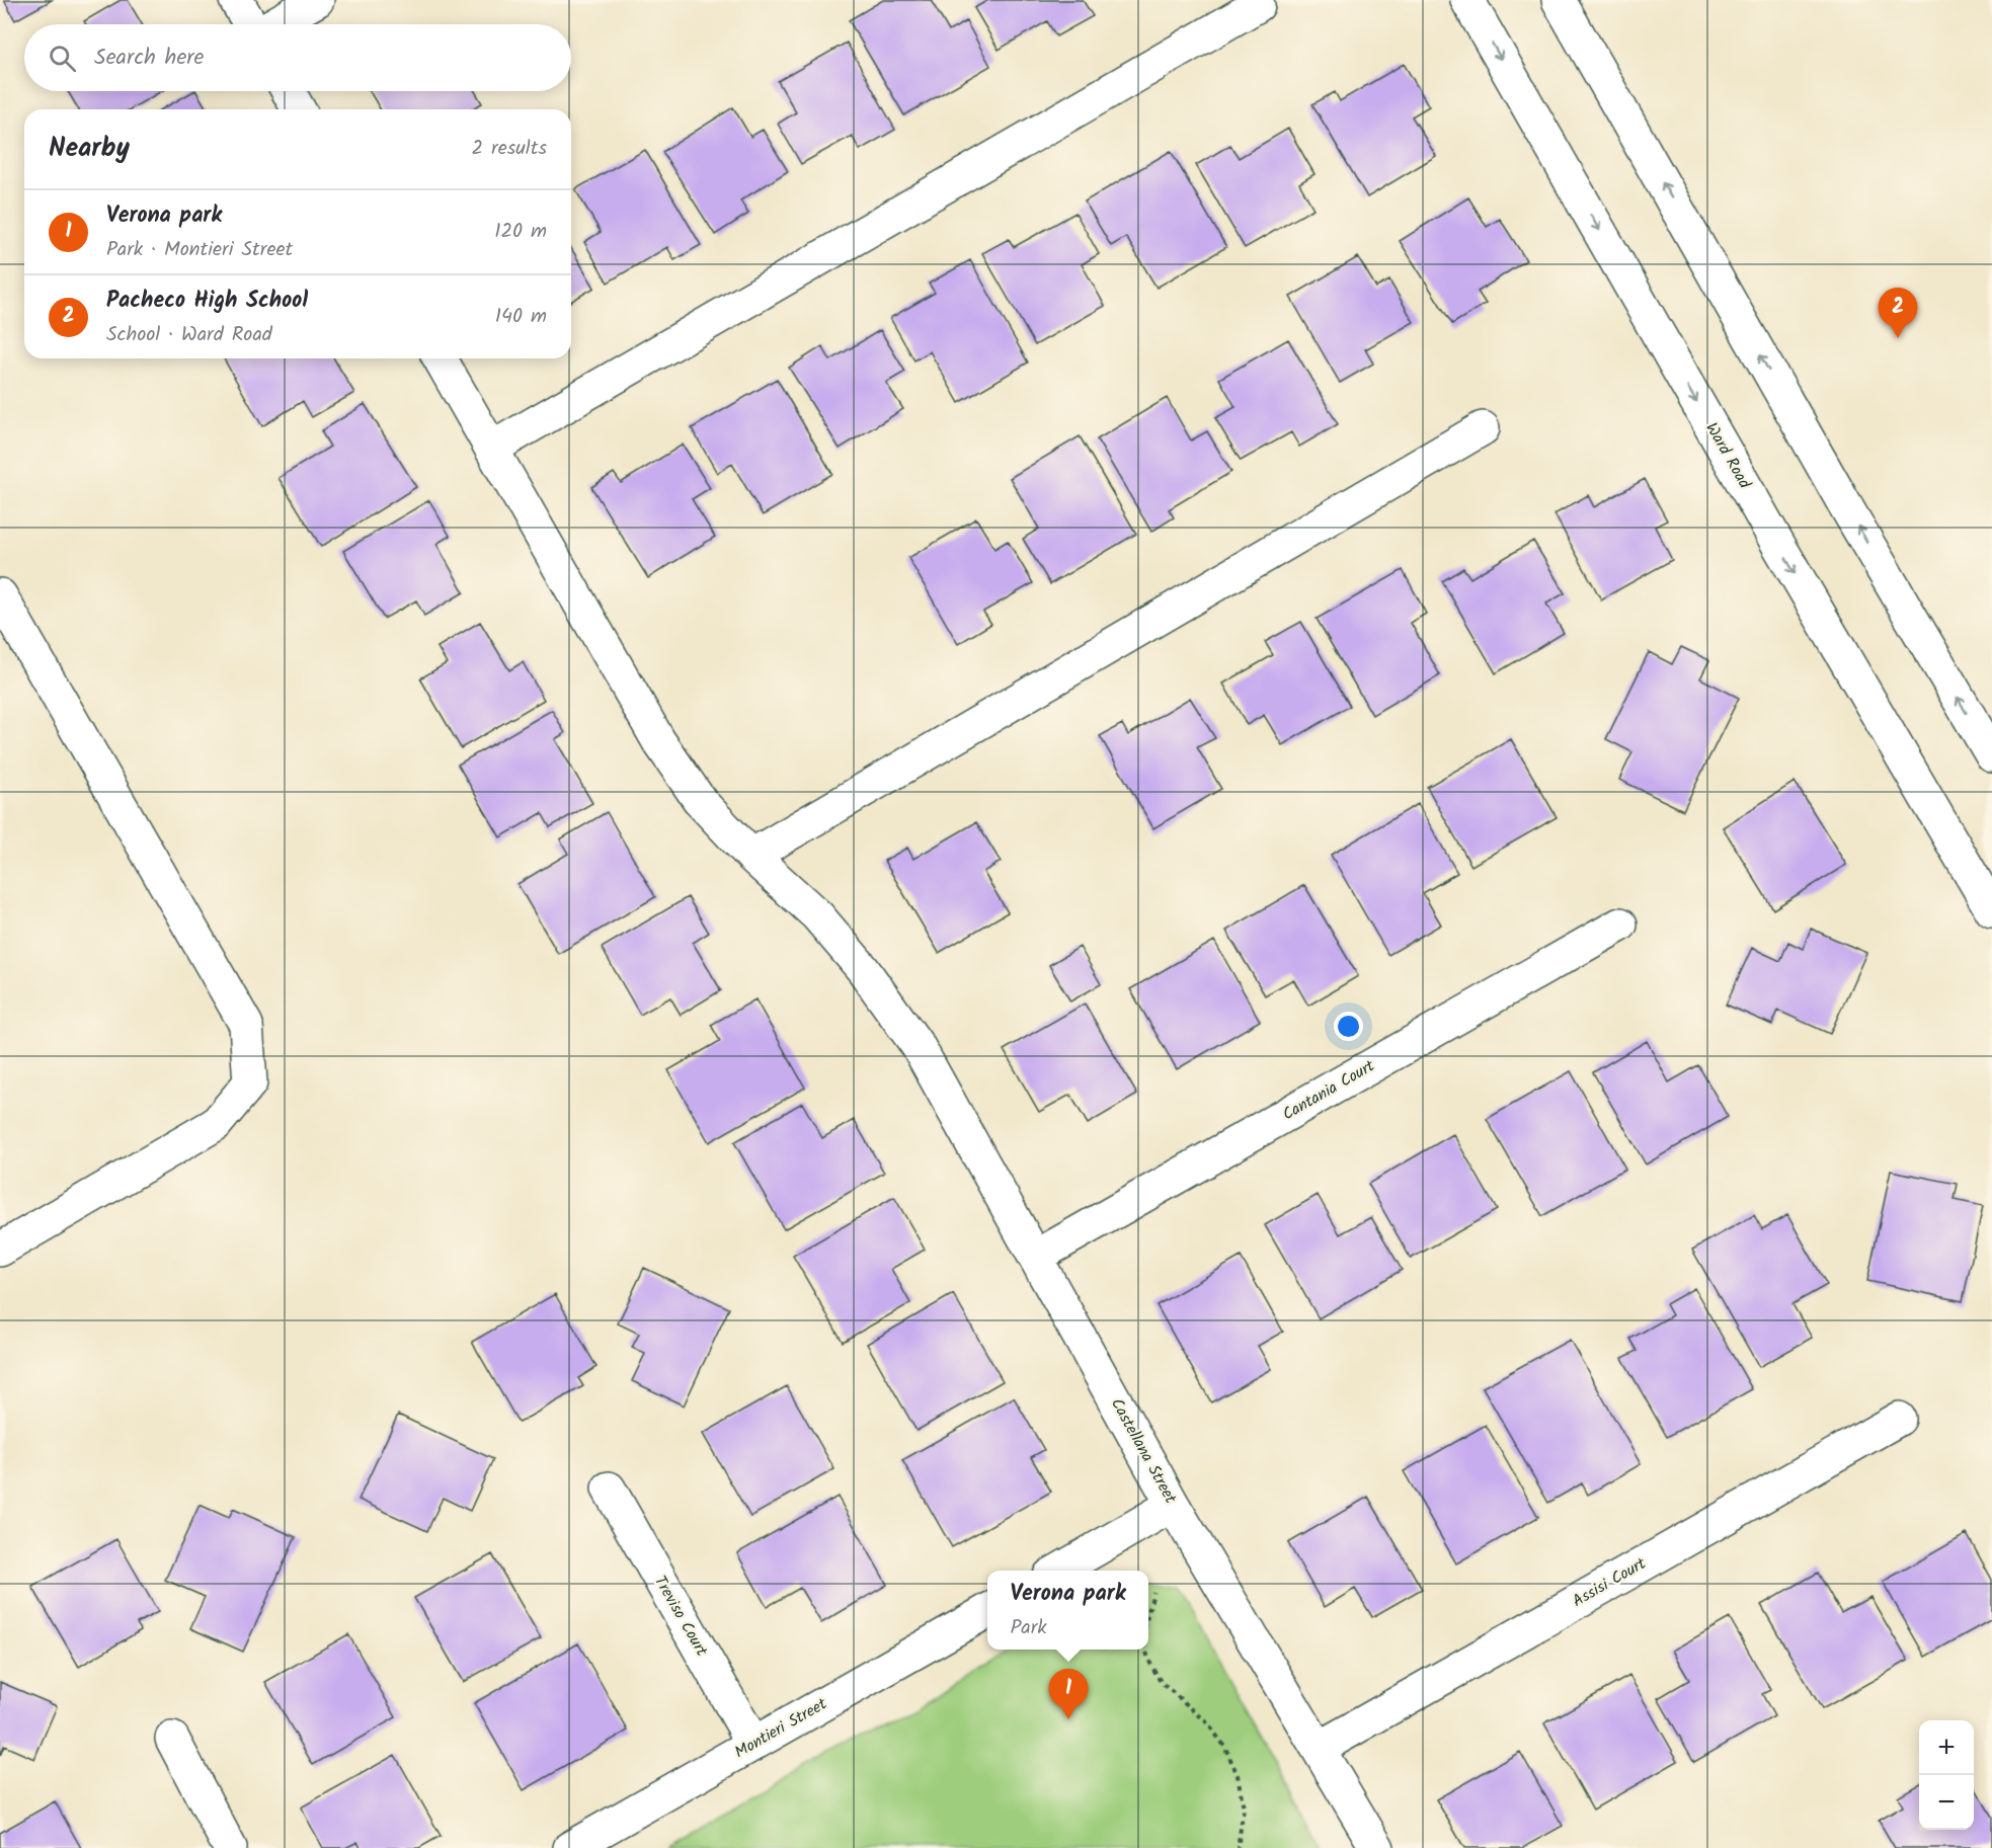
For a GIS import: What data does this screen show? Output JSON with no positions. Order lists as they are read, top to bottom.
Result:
{
  "streets": {
    "street": [
      "Ward Road",
      "Cantania Court",
      "Castellana Street",
      "Assisi Court",
      "Treviso Court",
      "Montieri Street"
    ]
  },
  "crossings": [
    ["Cantania Court", "Castellana Street"],
    ["Castellana Street", "Assisi Court"],
    ["Treviso Court", "Montieri Street"]
  ],
  "page": {
    "search": "Search here",
    "heading": ["Nearby", "2 results"],
    "list": [
      {
        "mark": "1",
        "name": "Verona park",
        "note": "Park · Montieri Street",
        "value": "120 m"
      },
      {
        "mark": "2",
        "name": "Pacheco High School",
        "note": "School · Ward Road",
        "value": "140 m"
      }
    ],
    "pins": ["2", "1"],
    "popup": ["Verona park", "Park"],
    "map_buttons": ["+", "−"]
  }
}
